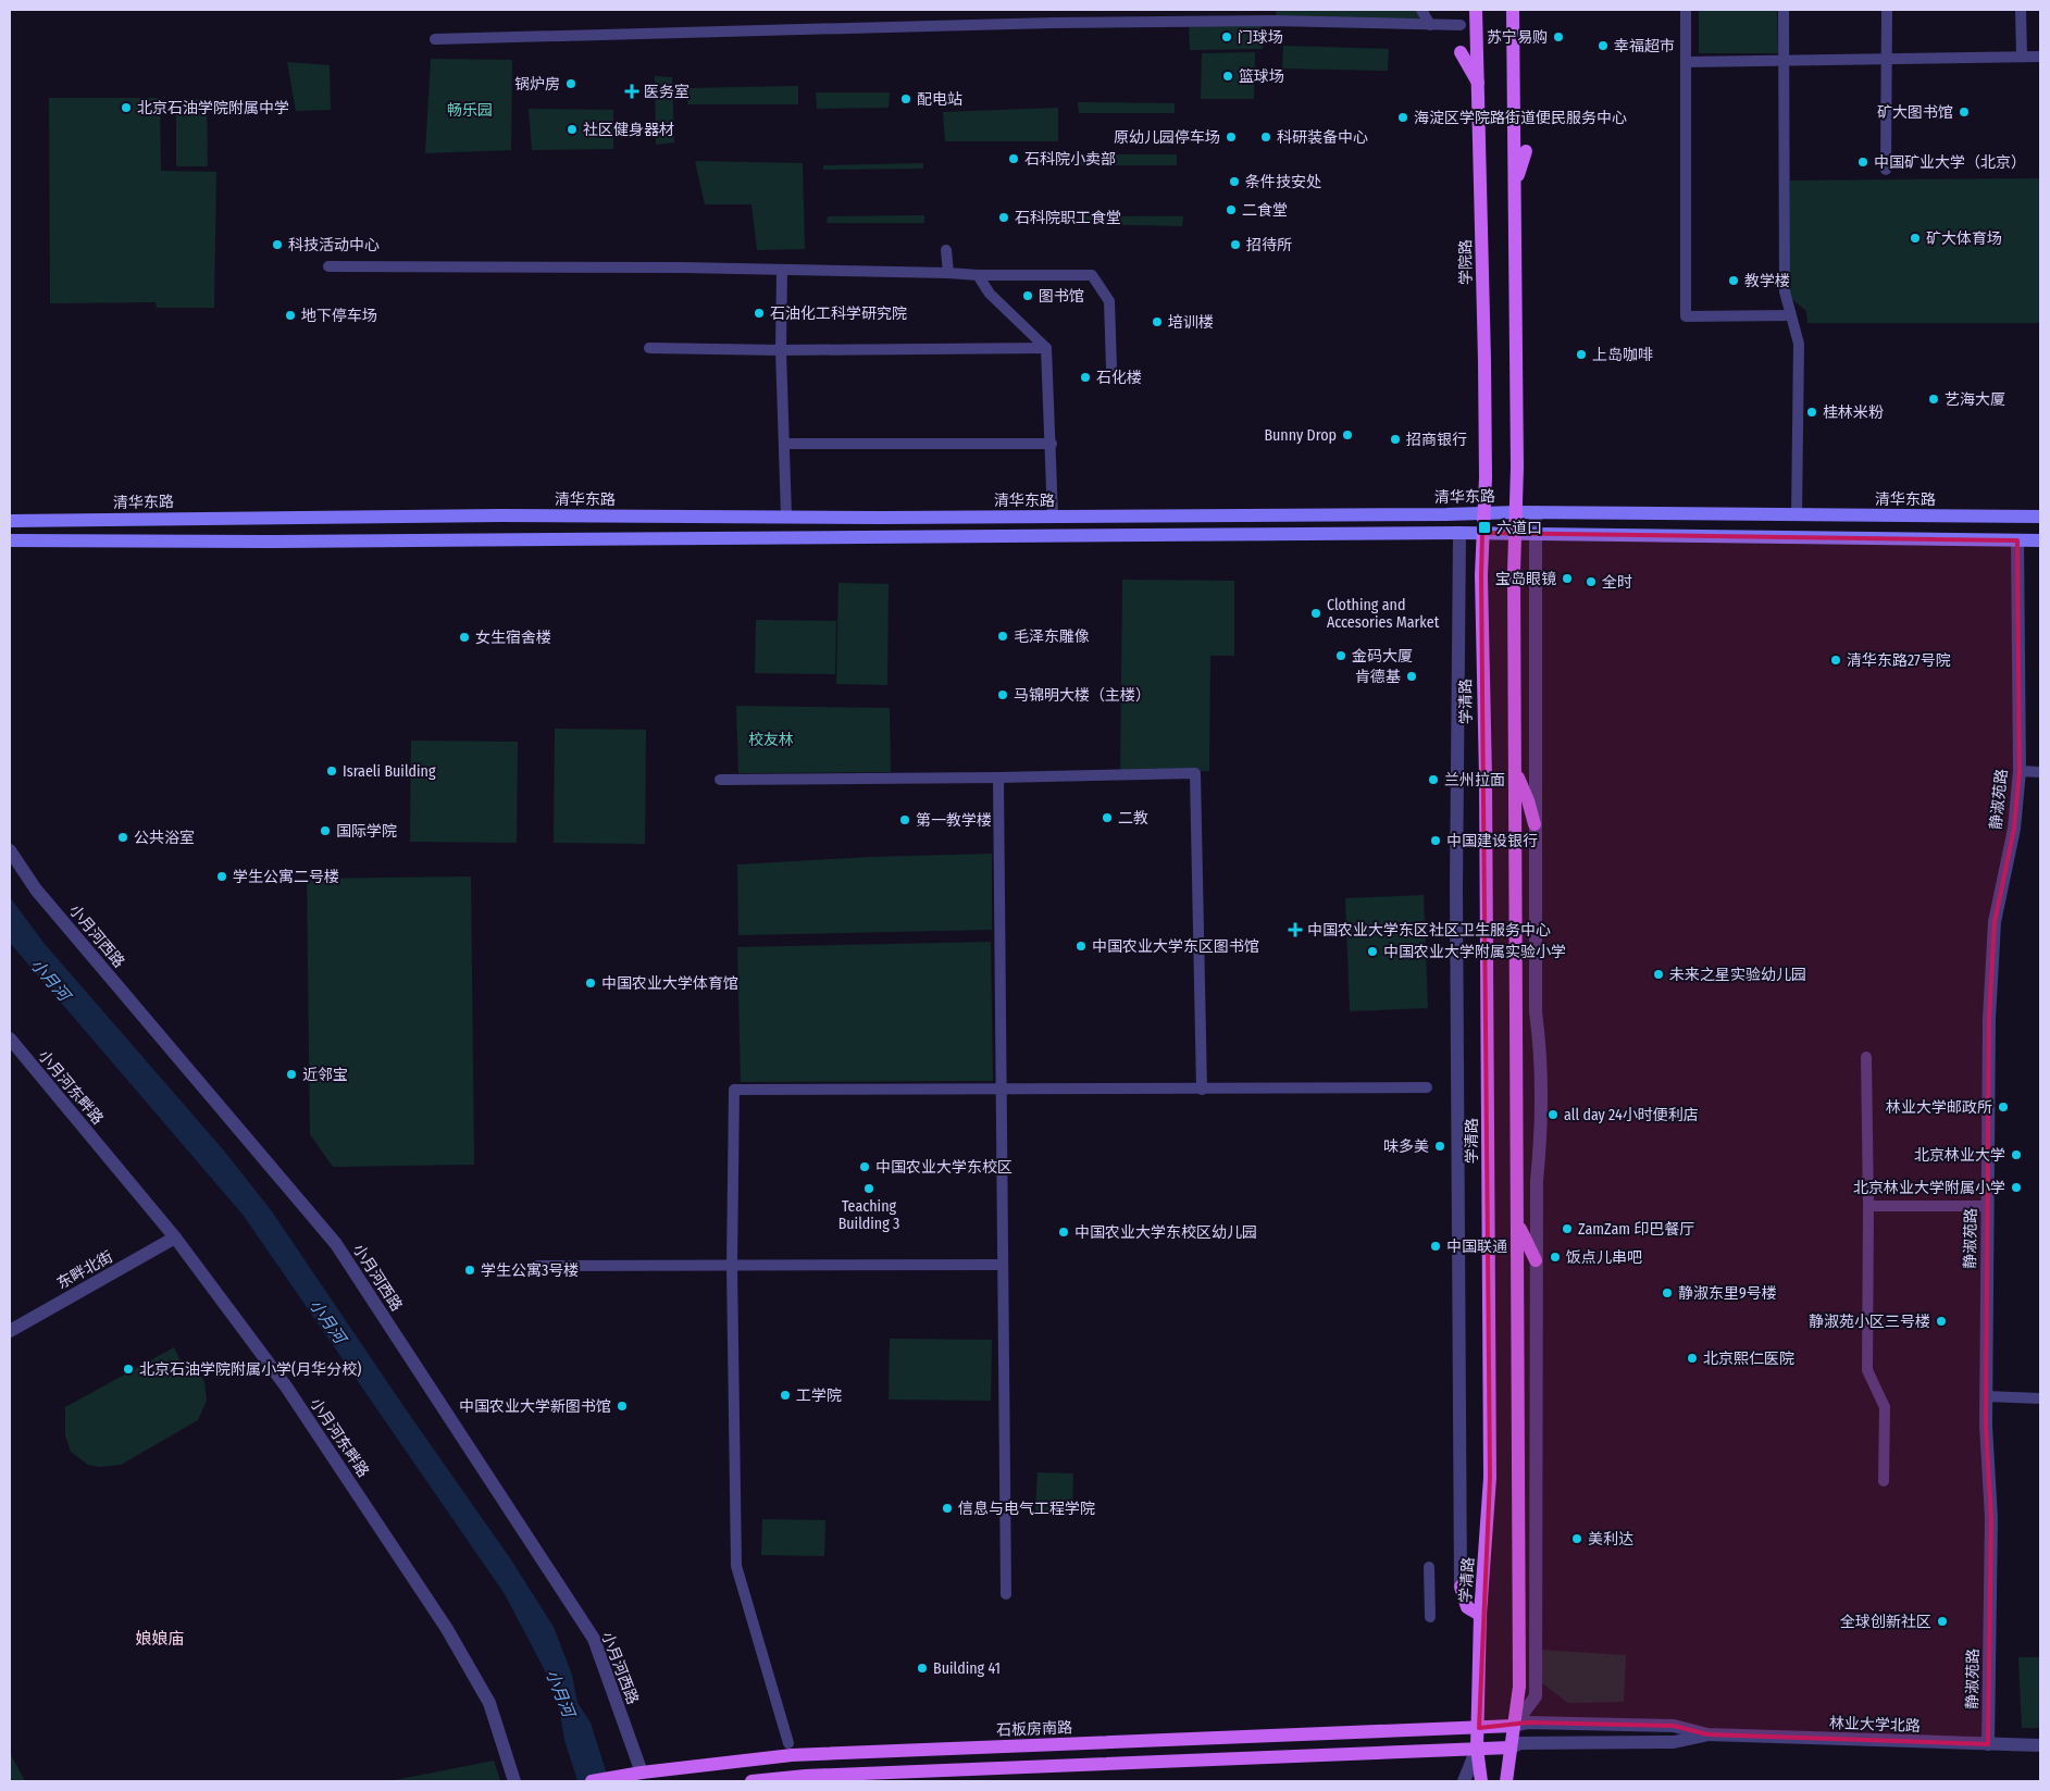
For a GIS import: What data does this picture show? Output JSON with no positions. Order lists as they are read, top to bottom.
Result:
{
  "streets": {
    "main road": [
      "学院路",
      "清华东路",
      "学清路",
      "石板房南路"
    ],
    "street": [
      "静淑苑路",
      "小月河西路",
      "小月河东畔路",
      "东畔北街",
      "林业大学北路"
    ]
  },
  "crossings": [
    ["学院路", "清华东路"],
    ["学院路", "学清路"],
    ["学清路", "石板房南路"],
    ["静淑苑路", "林业大学北路"],
    ["小月河西路", "石板房南路"],
    ["小月河东畔路", "东畔北街"],
    ["林业大学北路", "石板房南路"]
  ],
  "districts": ["娘娘庙"],
  "water": ["小月河"],
  "parks": ["畅乐园", "校友林"],
  "places": {
    "other": [
      "门球场",
      "苏宁易购",
      "幸福超市",
      "篮球场",
      "锅炉房",
      "配电站",
      "北京石油学院附属中学",
      "矿大图书馆",
      "海淀区学院路街道便民服务中心",
      "社区健身器材",
      "原幼儿园停车场",
      "科研装备中心",
      "石科院小卖部",
      "中国矿业大学（北京）",
      "条件技安处",
      "二食堂",
      "石科院职工食堂",
      "矿大体育场",
      "科技活动中心",
      "招待所",
      "教学楼",
      "图书馆",
      "石油化工科学研究院",
      "地下停车场",
      "培训楼",
      "上岛咖啡",
      "石化楼",
      "艺海大厦",
      "桂林米粉",
      "Bunny Drop",
      "招商银行",
      "宝岛眼镜",
      "全时",
      "Clothing and Accesories Market",
      "毛泽东雕像",
      "女生宿舍楼",
      "金码大厦",
      "清华东路27号院",
      "肯德基",
      "马锦明大楼（主楼）",
      "Israeli Building",
      "兰州拉面",
      "二教",
      "第一教学楼",
      "国际学院",
      "公共浴室",
      "中国建设银行",
      "学生公寓二号楼",
      "中国农业大学东区图书馆",
      "中国农业大学附属实验小学",
      "未来之星实验幼儿园",
      "中国农业大学体育馆",
      "近邻宝",
      "林业大学邮政所",
      "all day 24小时便利店",
      "味多美",
      "北京林业大学",
      "中国农业大学东校区",
      "北京林业大学附属小学",
      "Teaching Building 3",
      "ZamZam 印巴餐厅",
      "中国农业大学东校区幼儿园",
      "中国联通",
      "饭点儿串吧",
      "学生公寓3号楼",
      "静淑东里9号楼",
      "静淑苑小区三号楼",
      "北京熙仁医院",
      "北京石油学院附属小学(月华分校)",
      "工学院",
      "中国农业大学新图书馆",
      "信息与电气工程学院",
      "美利达",
      "全球创新社区",
      "Building 41"
    ],
    "health": ["医务室", "中国农业大学东区社区卫生服务中心"],
    "transit": ["六道口"]
  }
}
